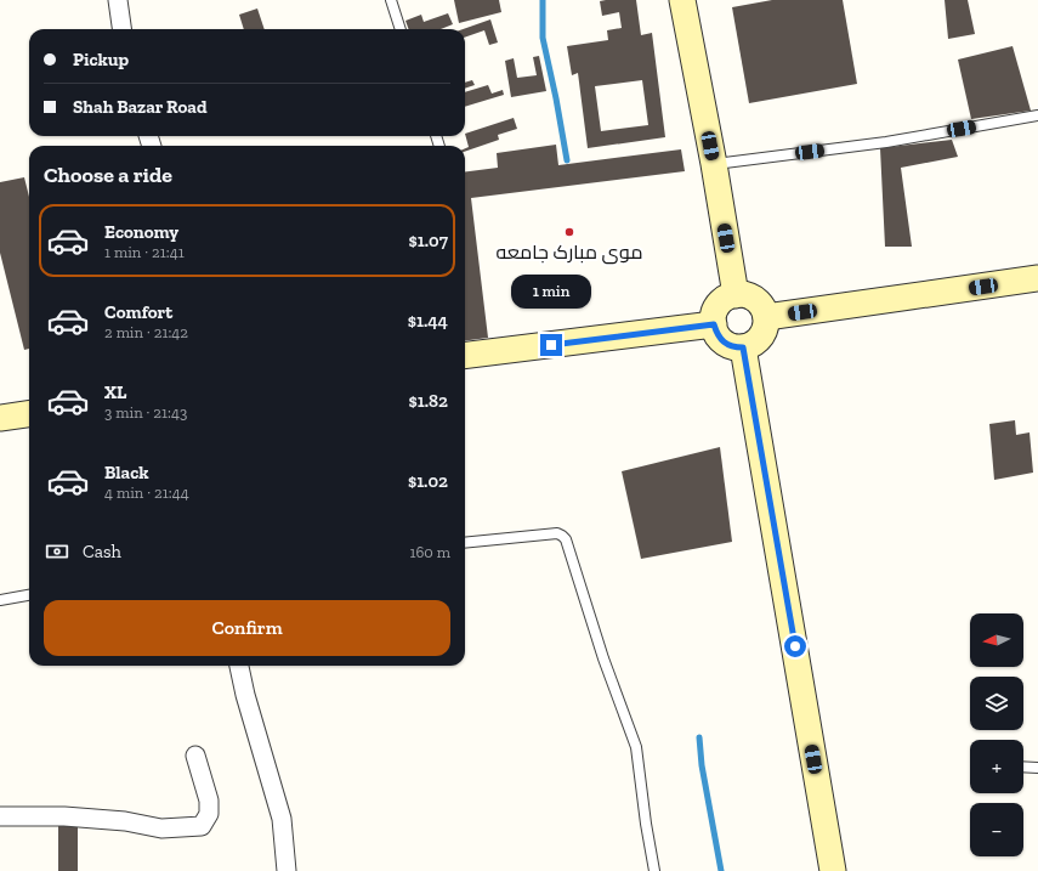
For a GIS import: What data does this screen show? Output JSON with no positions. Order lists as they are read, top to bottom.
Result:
{
  "places": ["موی مبارک جامعه"],
  "north": "left",
  "page": {
    "banner": ["Pickup", "Shah Bazar Road"],
    "heading": "Choose a ride",
    "list": [
      {
        "name": "Economy",
        "note": "1 min · 21:41",
        "value": "$1.07"
      },
      {
        "name": "Comfort",
        "note": "2 min · 21:42",
        "value": "$1.44"
      },
      {
        "name": "XL",
        "note": "3 min · 21:43",
        "value": "$1.82"
      },
      {
        "name": "Black",
        "note": "4 min · 21:44",
        "value": "$1.02"
      }
    ],
    "bubble": "1 min",
    "pay": ["Cash", "160 m"],
    "buttons": "Confirm",
    "map_buttons": ["+", "−"]
  }
}
